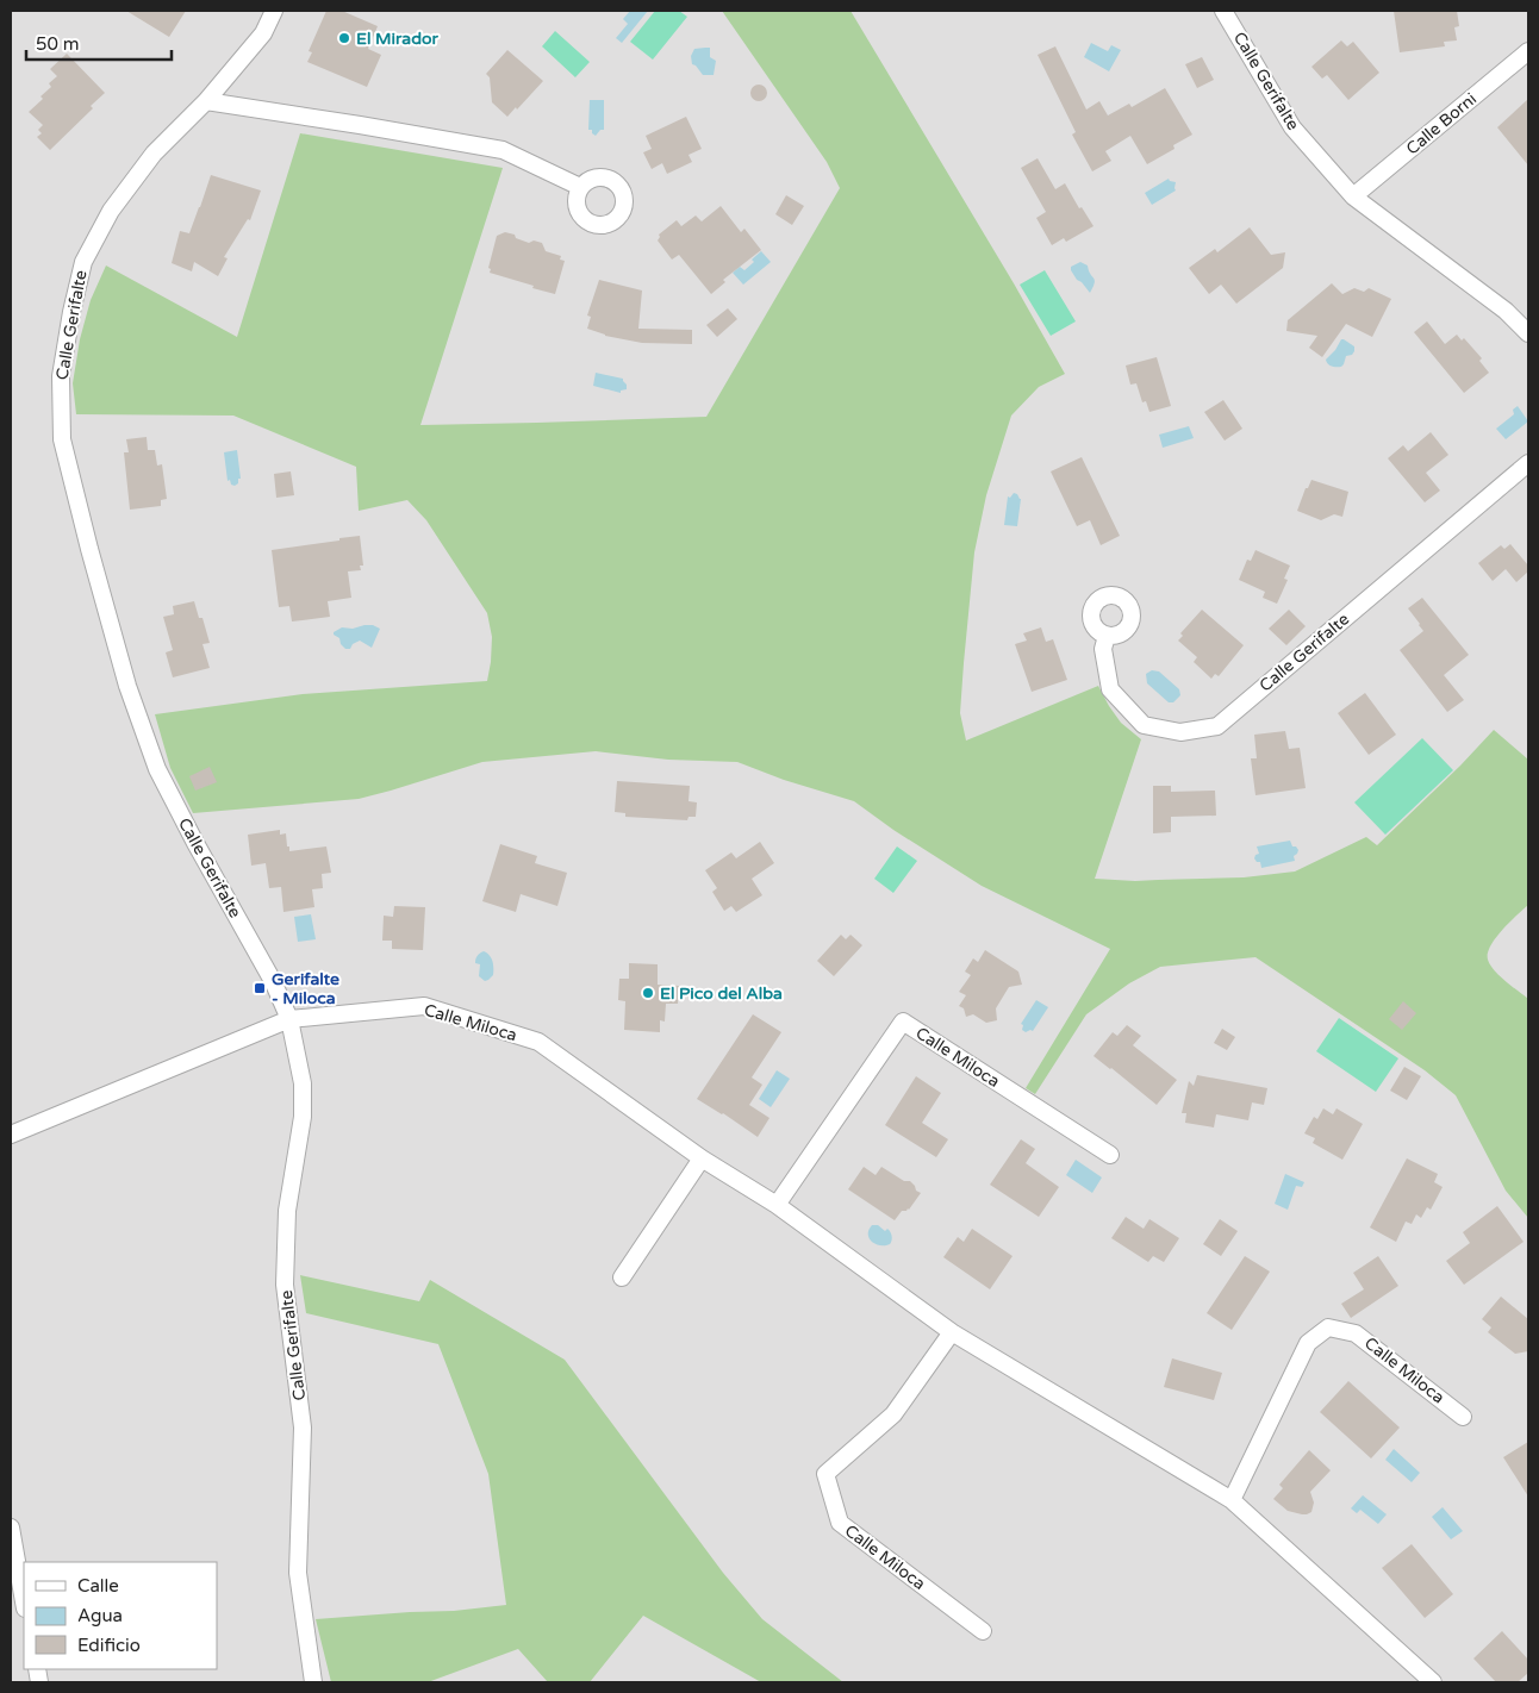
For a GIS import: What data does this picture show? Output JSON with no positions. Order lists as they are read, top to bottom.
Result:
{
  "streets": {
    "street": ["Calle Gerifalte", "Calle Borni", "Calle Miloca"]
  },
  "crossings": [
    ["Calle Gerifalte", "Calle Borni"],
    ["Calle Gerifalte", "Calle Miloca"]
  ],
  "places": {
    "other": ["El Mirador", "El Pico del Alba"],
    "transit": ["Gerifalte - Miloca"]
  },
  "legend": ["Calle", "Agua", "Edificio"],
  "scale_bar": "50 m"
}
